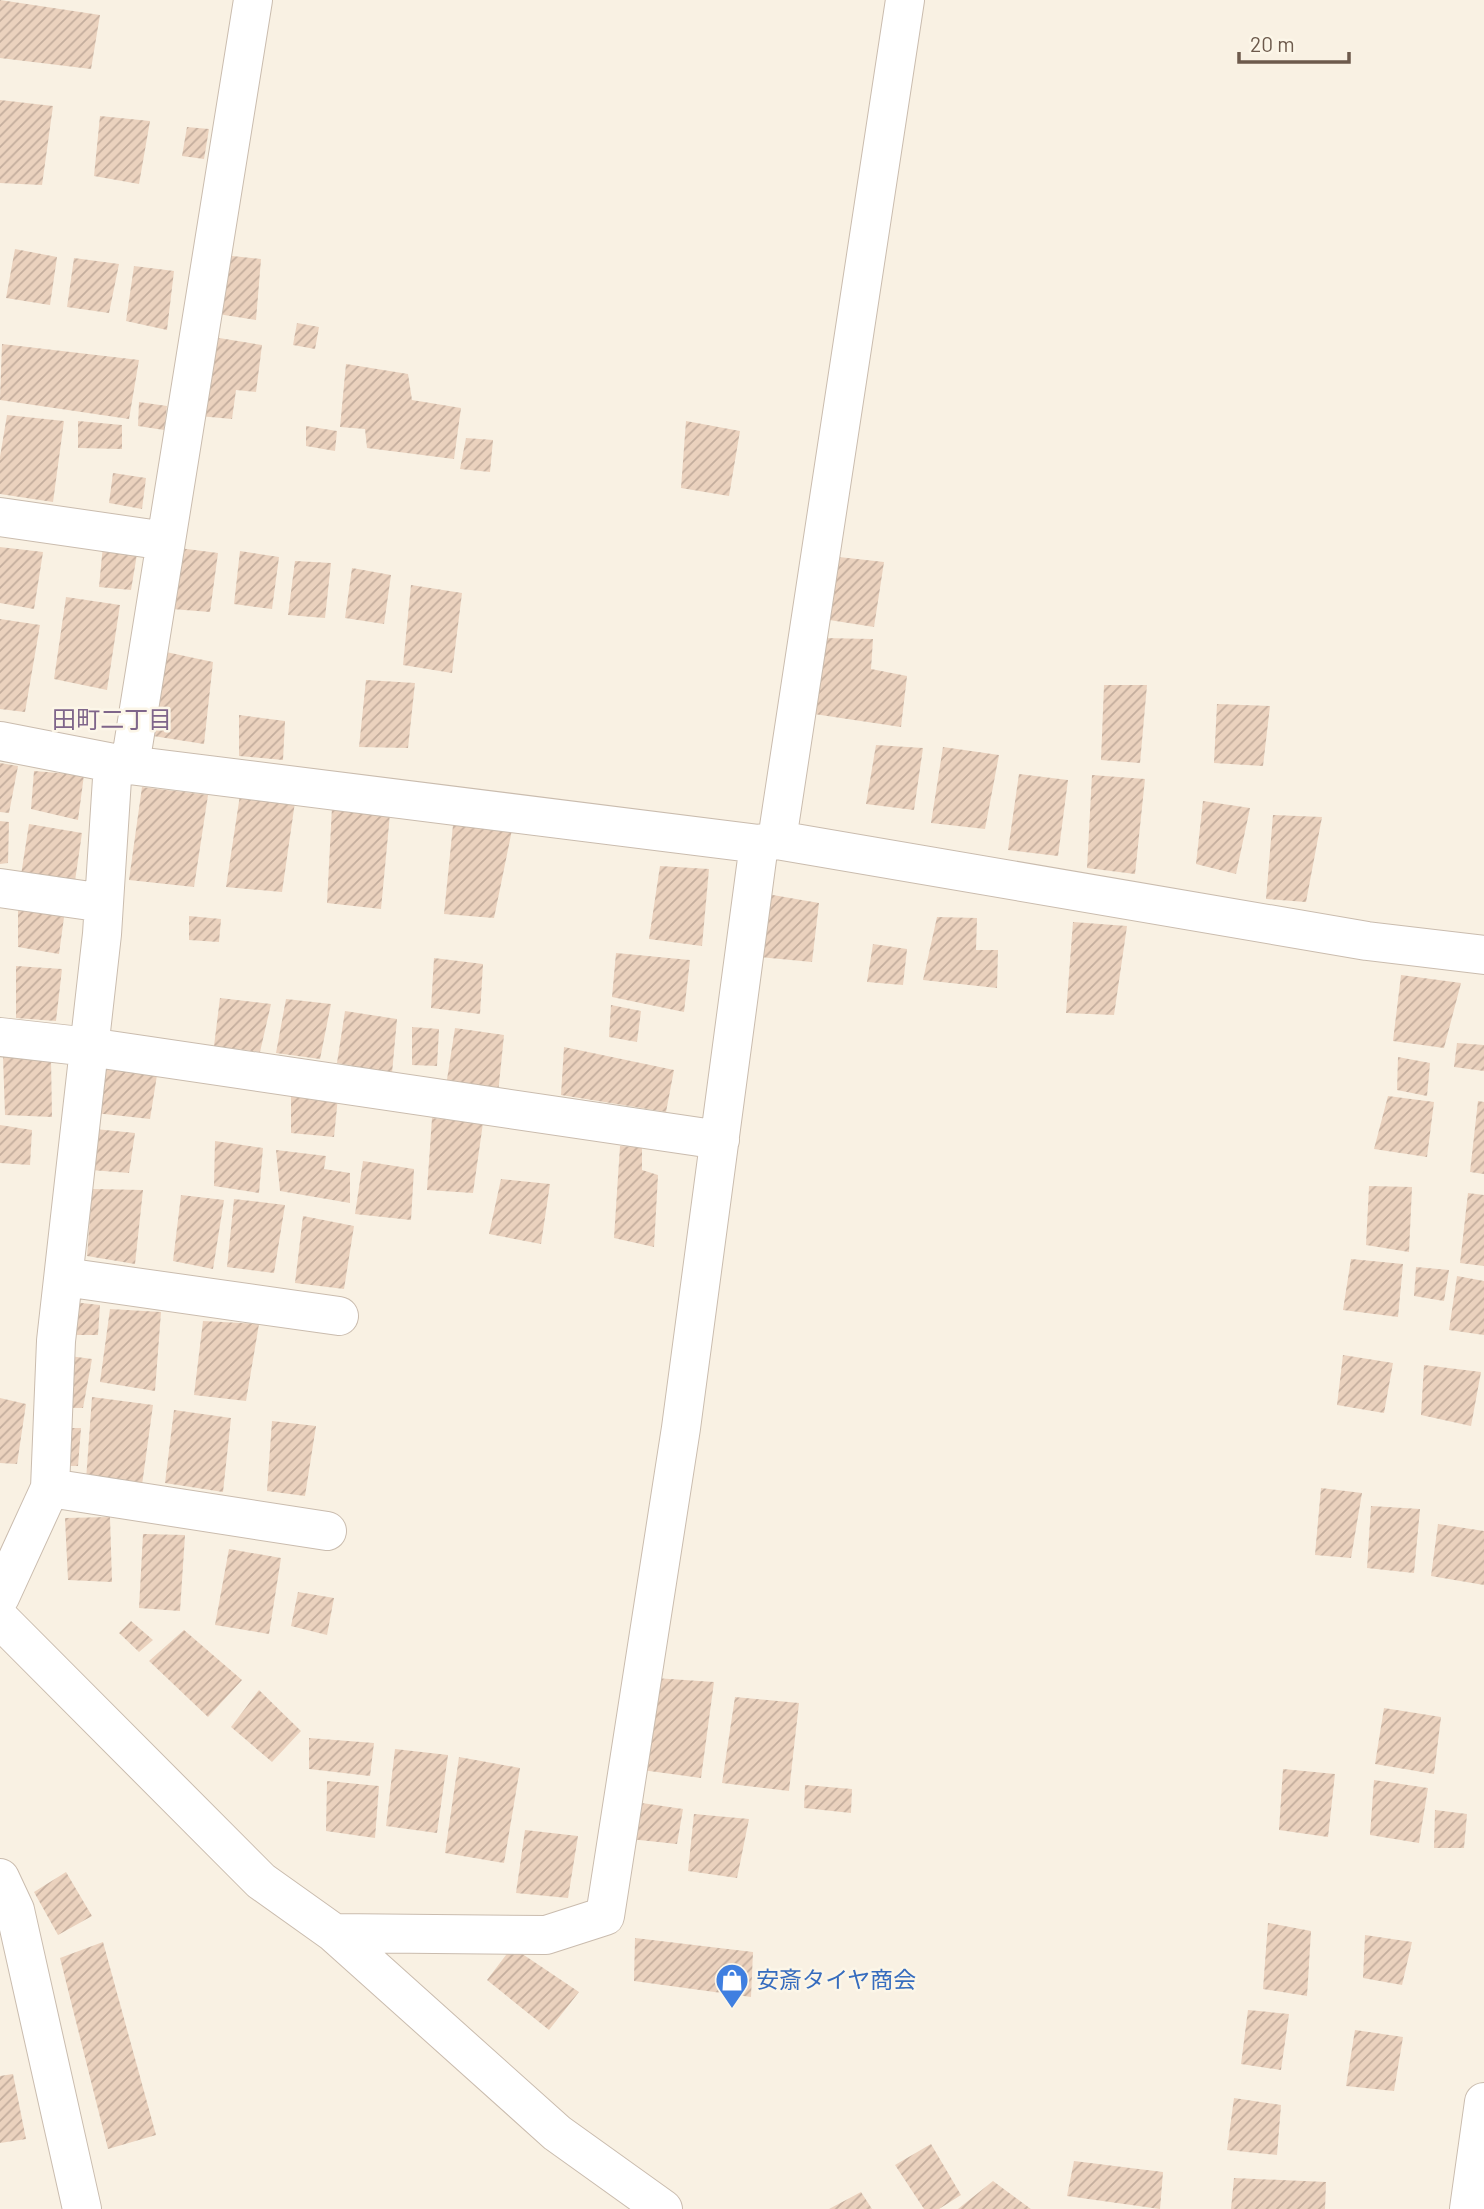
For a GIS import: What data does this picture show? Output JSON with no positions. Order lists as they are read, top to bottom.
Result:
{
  "districts": ["田町二丁目"],
  "places": {
    "shop": ["安斎タイヤ商会"]
  },
  "scale_bar": "20 m"
}
